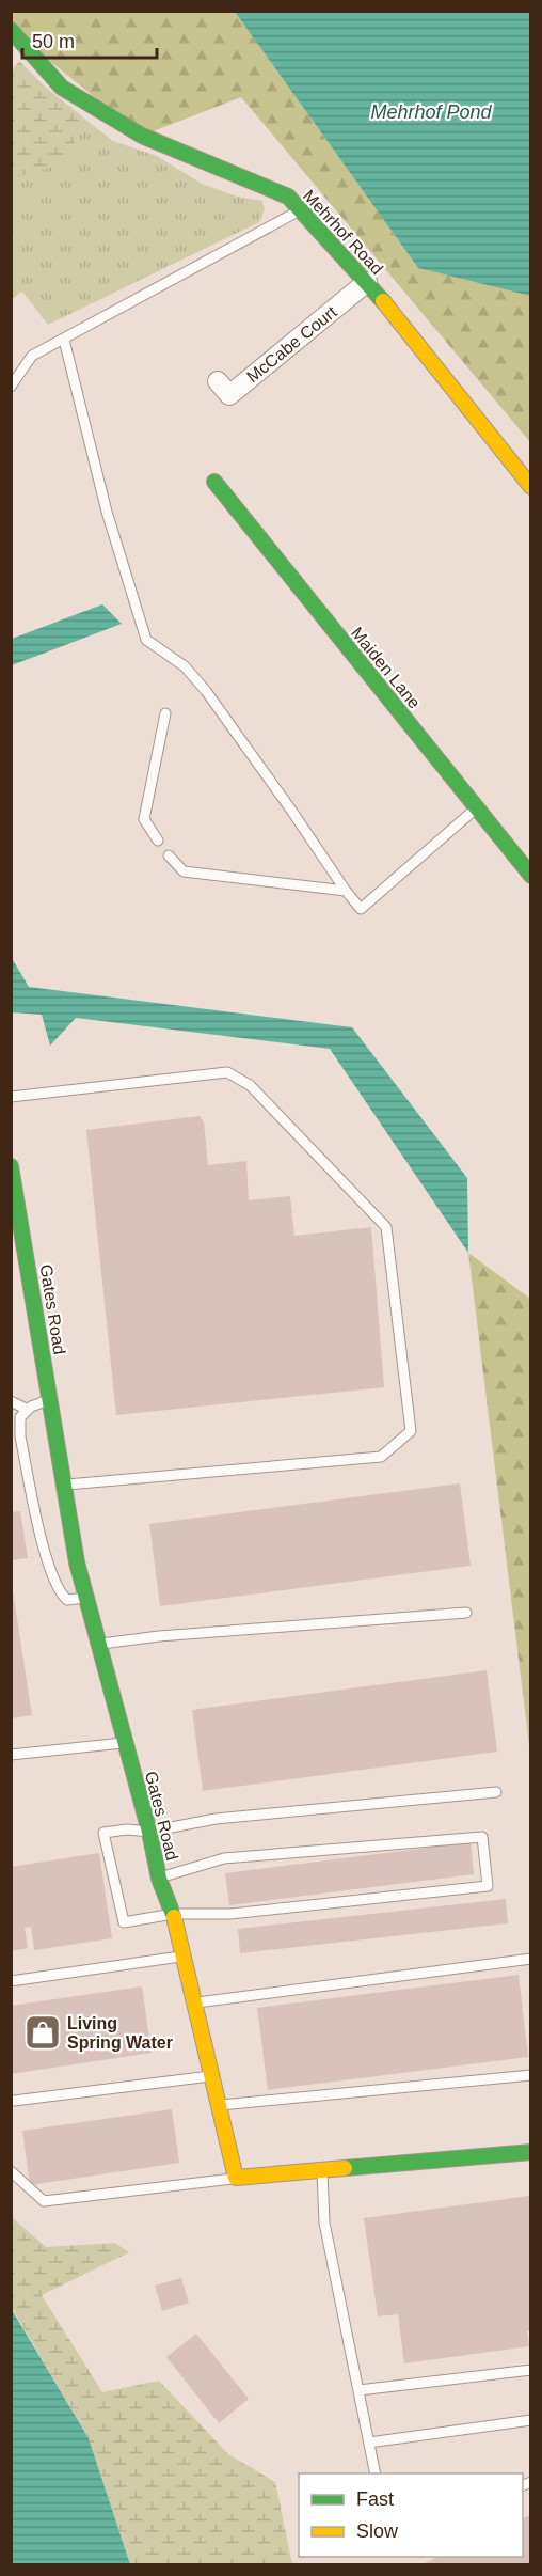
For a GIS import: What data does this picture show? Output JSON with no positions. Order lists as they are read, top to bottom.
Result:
{
  "streets": {
    "street": [
      "Mehrhof Road",
      "McCabe Court",
      "Maiden Lane",
      "Gates Road"
    ]
  },
  "crossings": [
    ["Mehrhof Road", "McCabe Court"]
  ],
  "water": ["Mehrhof Pond"],
  "places": {
    "shop": ["Living Spring Water"]
  },
  "legend": ["Fast", "Slow"],
  "scale_bar": "50 m"
}
